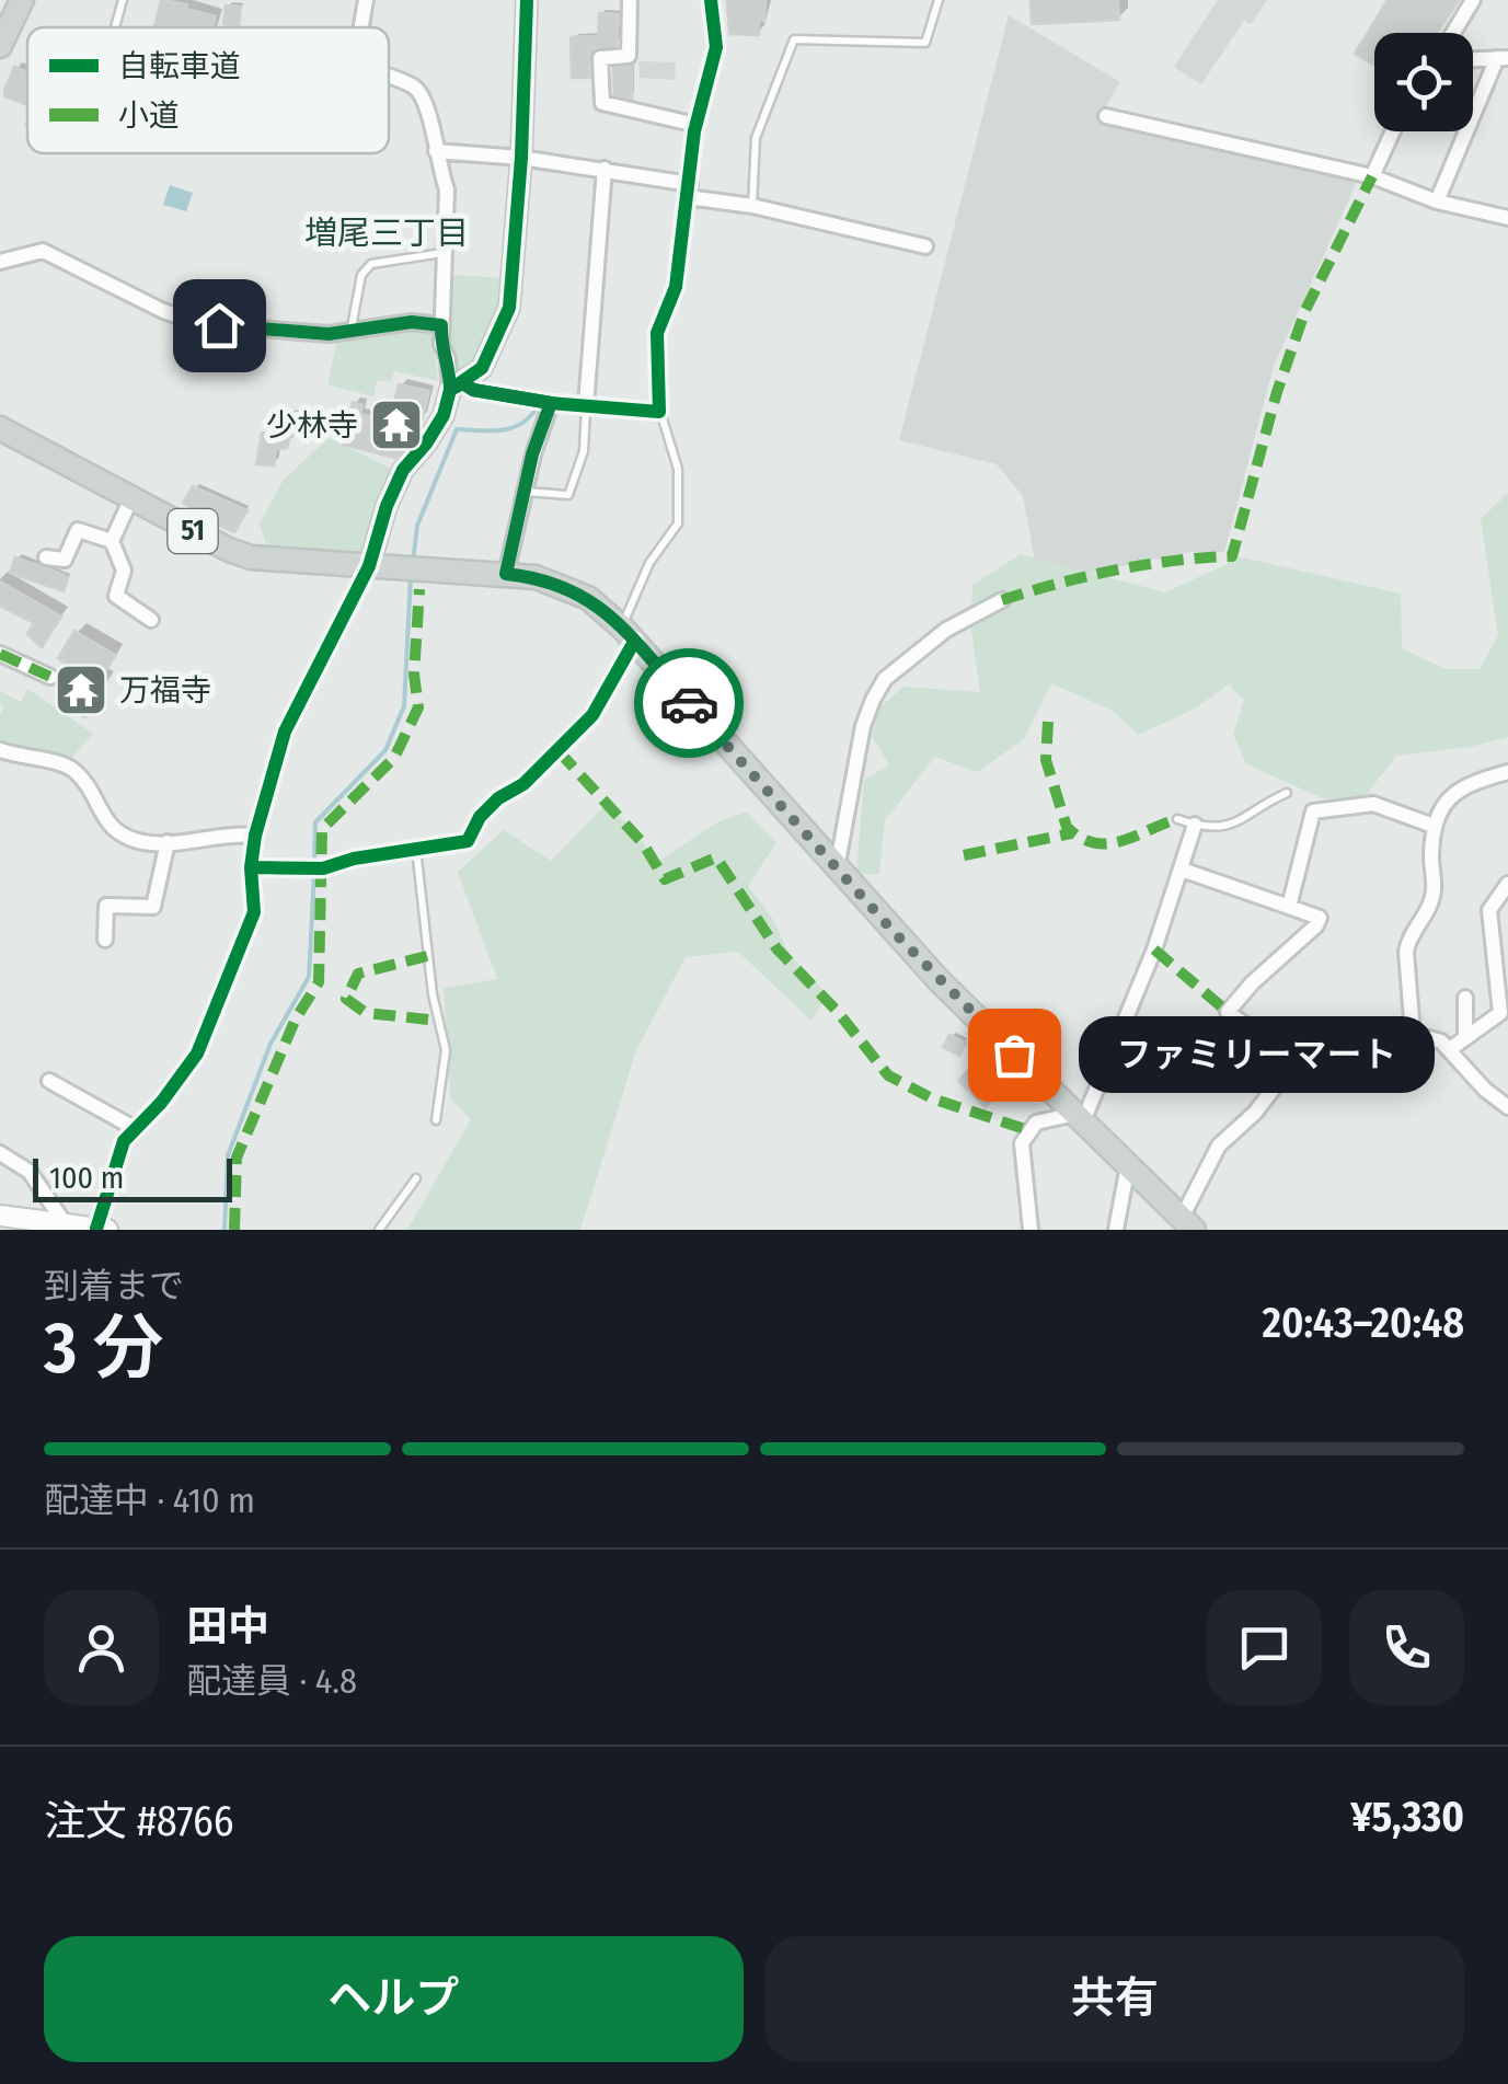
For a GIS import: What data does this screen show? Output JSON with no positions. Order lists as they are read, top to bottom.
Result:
{
  "streets": {
    "main road": ["51"]
  },
  "districts": ["増尾三丁目"],
  "places": {
    "temple": ["少林寺", "万福寺"],
    "other": ["ファミリーマート"]
  },
  "legend": ["自転車道", "小道"],
  "scale_bar": "100 m",
  "page": {
    "bubble": "ファミリーマート",
    "scale": "100 m",
    "heading": ["3 分", "到着まで", "20:43–20:48"],
    "panel": [
      "田中",
      "配達員 · 4.8",
      "注文 #8766",
      "¥5,330"
    ],
    "bar": "配達中 · 410 m",
    "buttons": ["ヘルプ", "共有"]
  }
}
